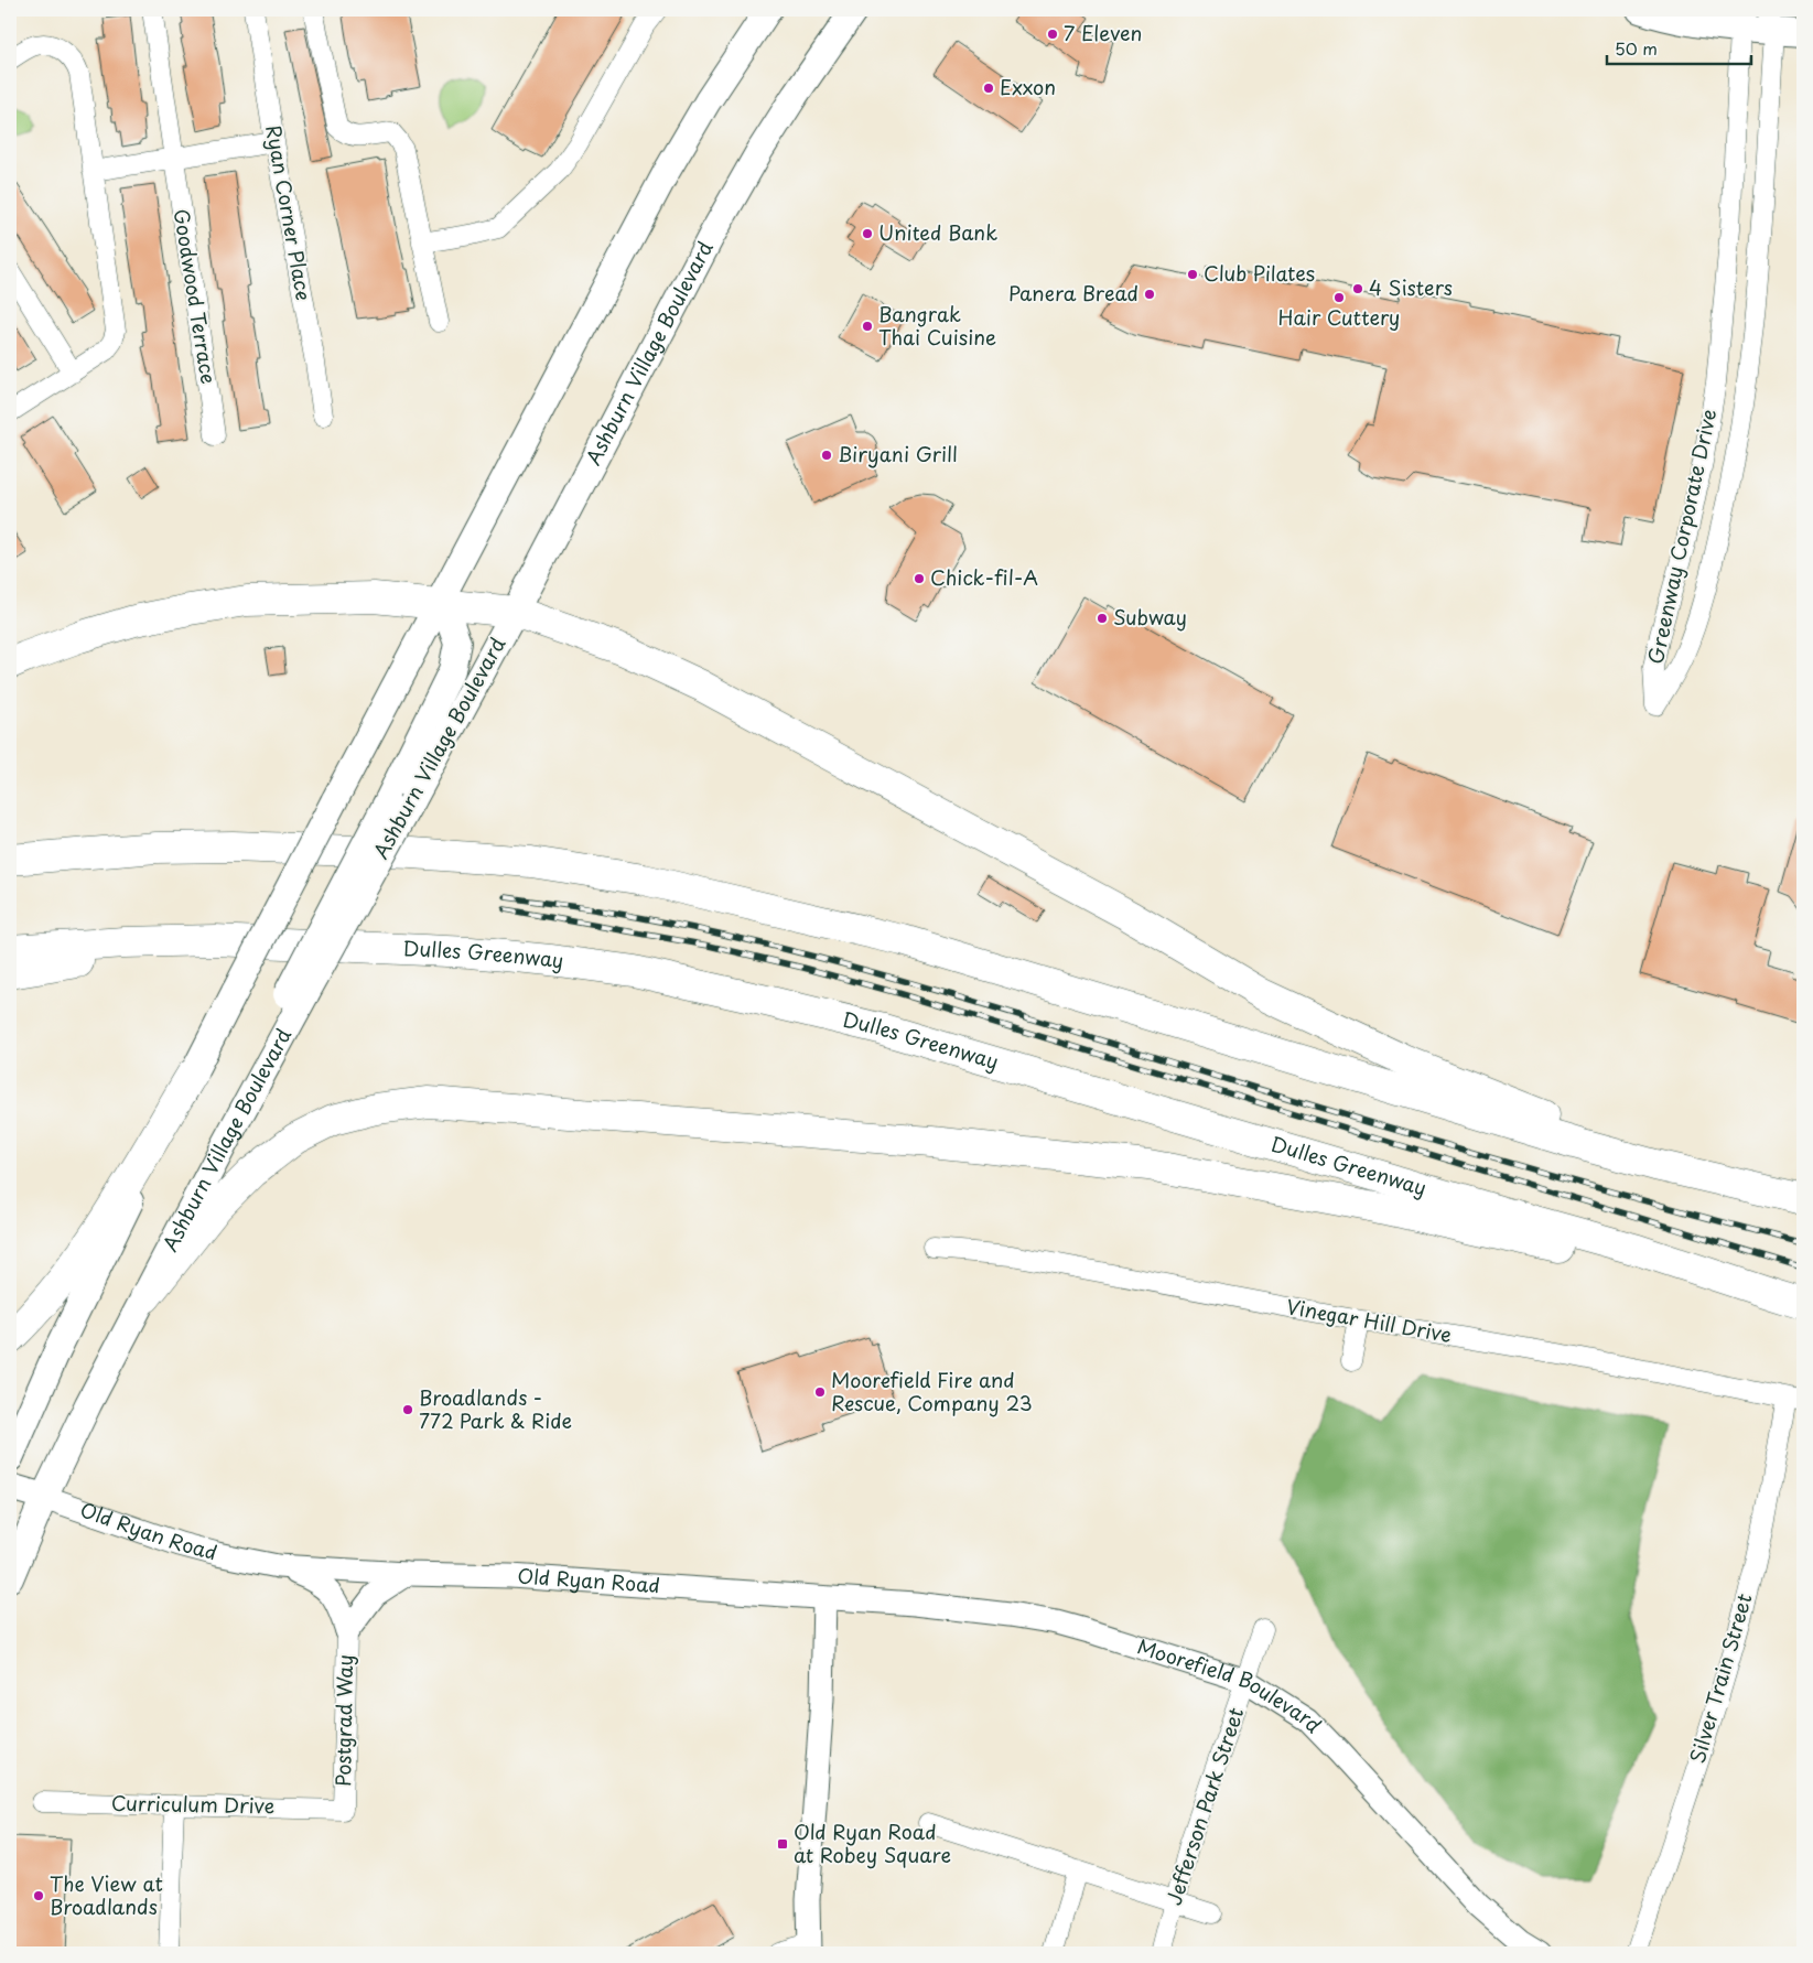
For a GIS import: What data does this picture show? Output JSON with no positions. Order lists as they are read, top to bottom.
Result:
{
  "streets": {
    "highway": ["Dulles Greenway"],
    "main road": ["Ashburn Village Boulevard", "Old Ryan Road"],
    "street": [
      "Ryan Corner Place",
      "Goodwood Terrace",
      "Greenway Corporate Drive",
      "Vinegar Hill Drive",
      "Silver Train Street",
      "Moorefield Boulevard",
      "Postgrad Way",
      "Curriculum Drive",
      "Jefferson Park Street"
    ]
  },
  "crossings": [
    ["Ashburn Village Boulevard", "Old Ryan Road"],
    ["Vinegar Hill Drive", "Silver Train Street"],
    ["Old Ryan Road", "Moorefield Boulevard"],
    ["Moorefield Boulevard", "Jefferson Park Street"],
    ["Postgrad Way", "Curriculum Drive"]
  ],
  "places": {
    "other": [
      "7 Eleven",
      "Exxon",
      "United Bank",
      "Club Pilates",
      "4 Sisters",
      "Panera Bread",
      "Hair Cuttery",
      "Bangrak Thai Cuisine",
      "Biryani Grill",
      "Chick-fil-A",
      "Subway",
      "Moorefield Fire and Rescue, Company 23",
      "Broadlands - 772 Park & Ride",
      "The View at Broadlands"
    ],
    "transit": ["Old Ryan Road at Robey Square"]
  },
  "scale_bar": "50 m"
}
